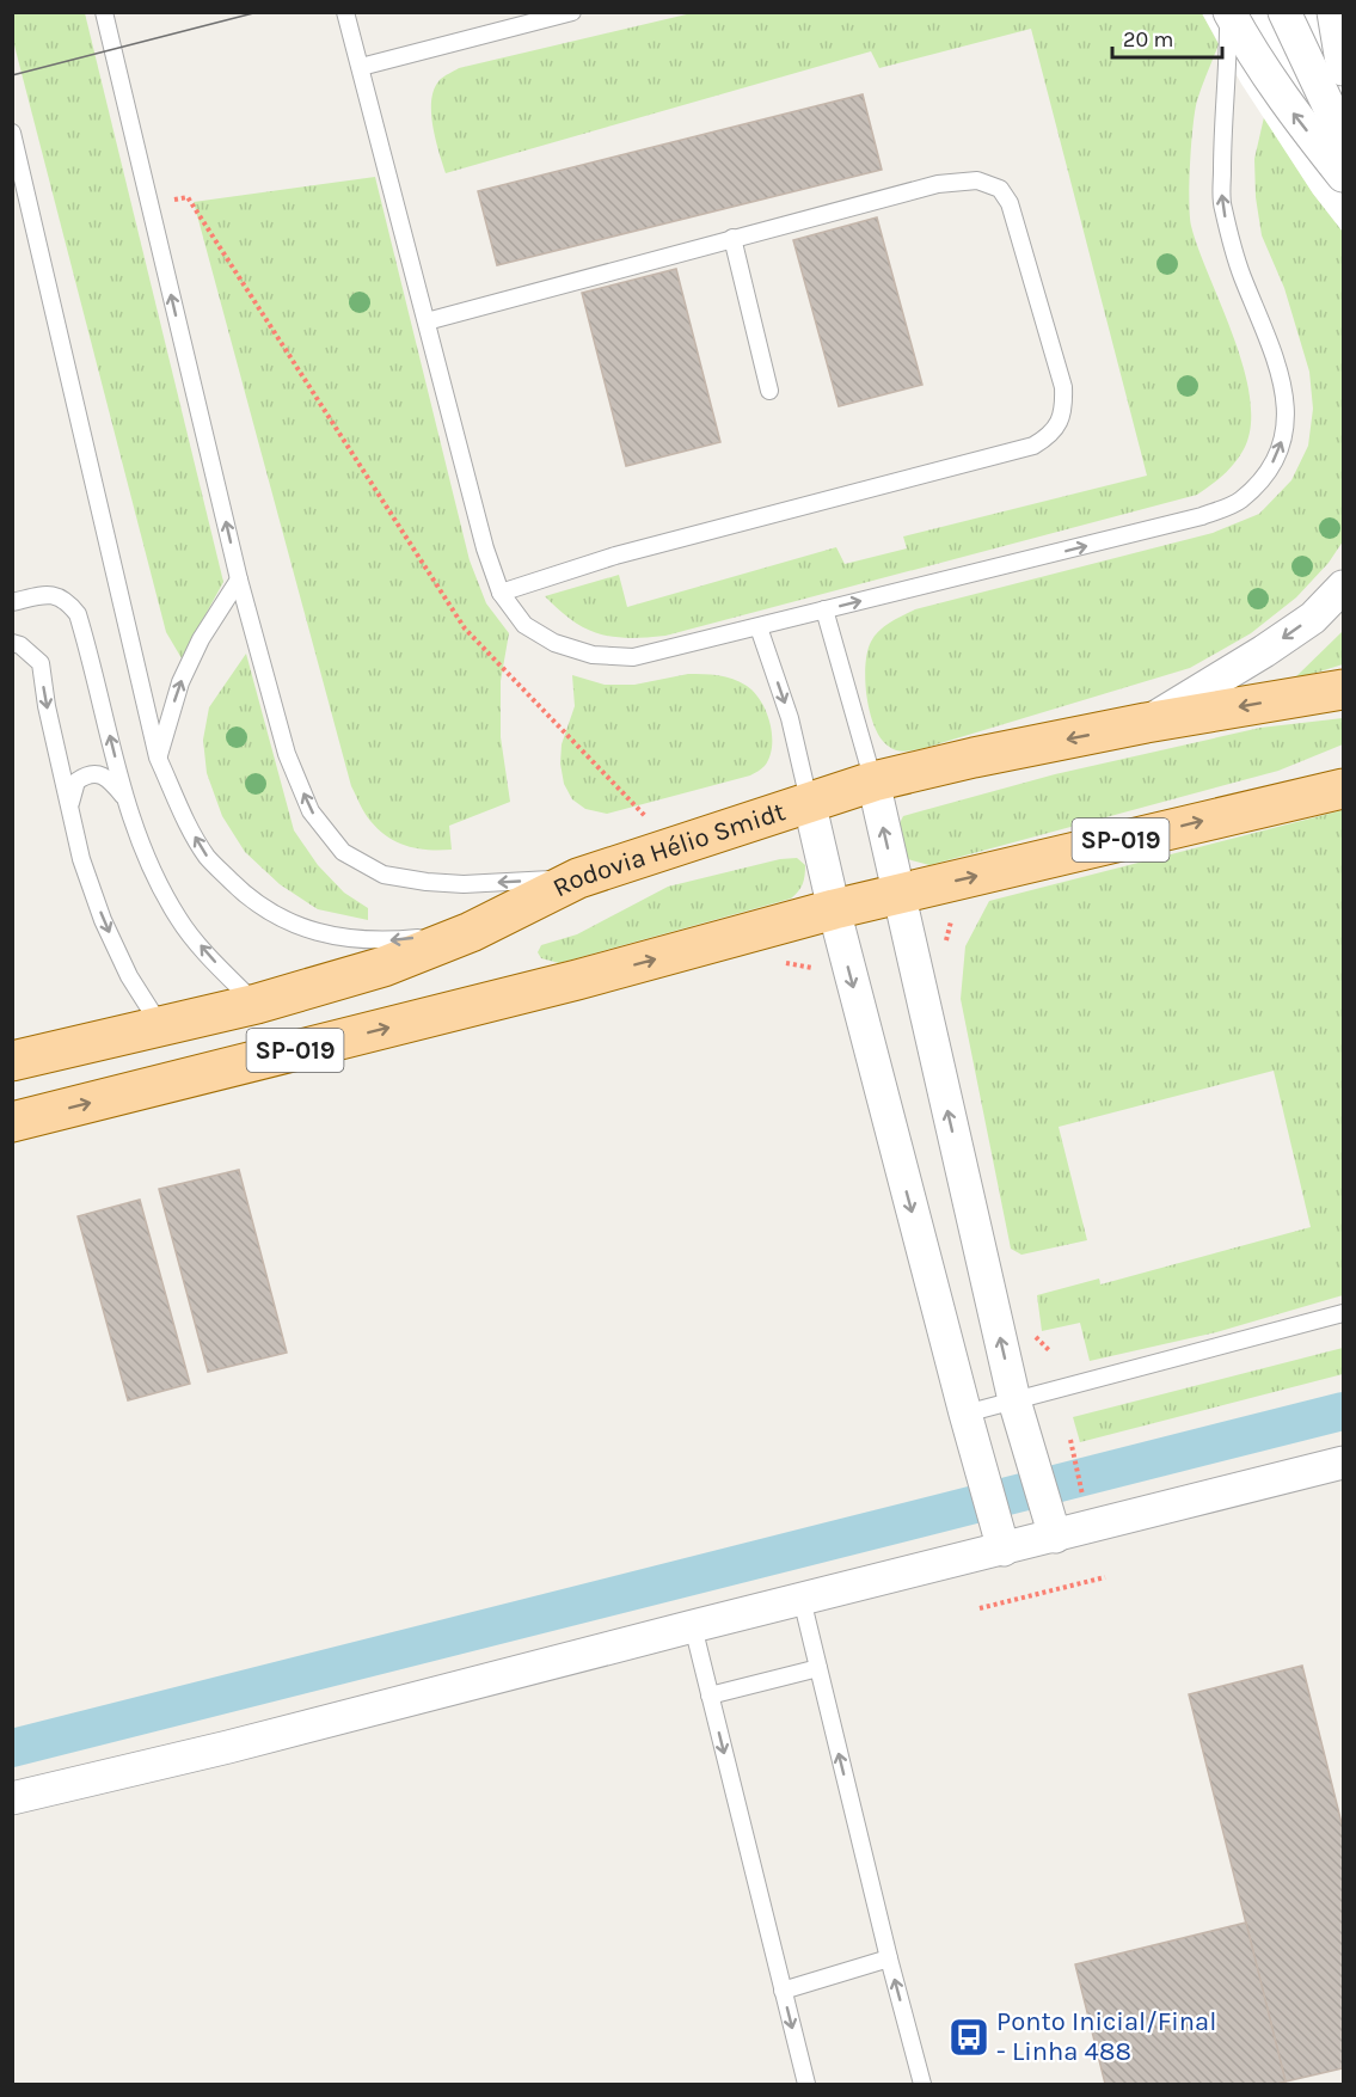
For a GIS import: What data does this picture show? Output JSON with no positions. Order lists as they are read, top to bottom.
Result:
{
  "streets": {
    "main road": ["SP-019", "Rodovia Hélio Smidt"]
  },
  "places": {
    "bus stop": ["Ponto Inicial/Final - Linha 488"]
  },
  "scale_bar": "20 m"
}
